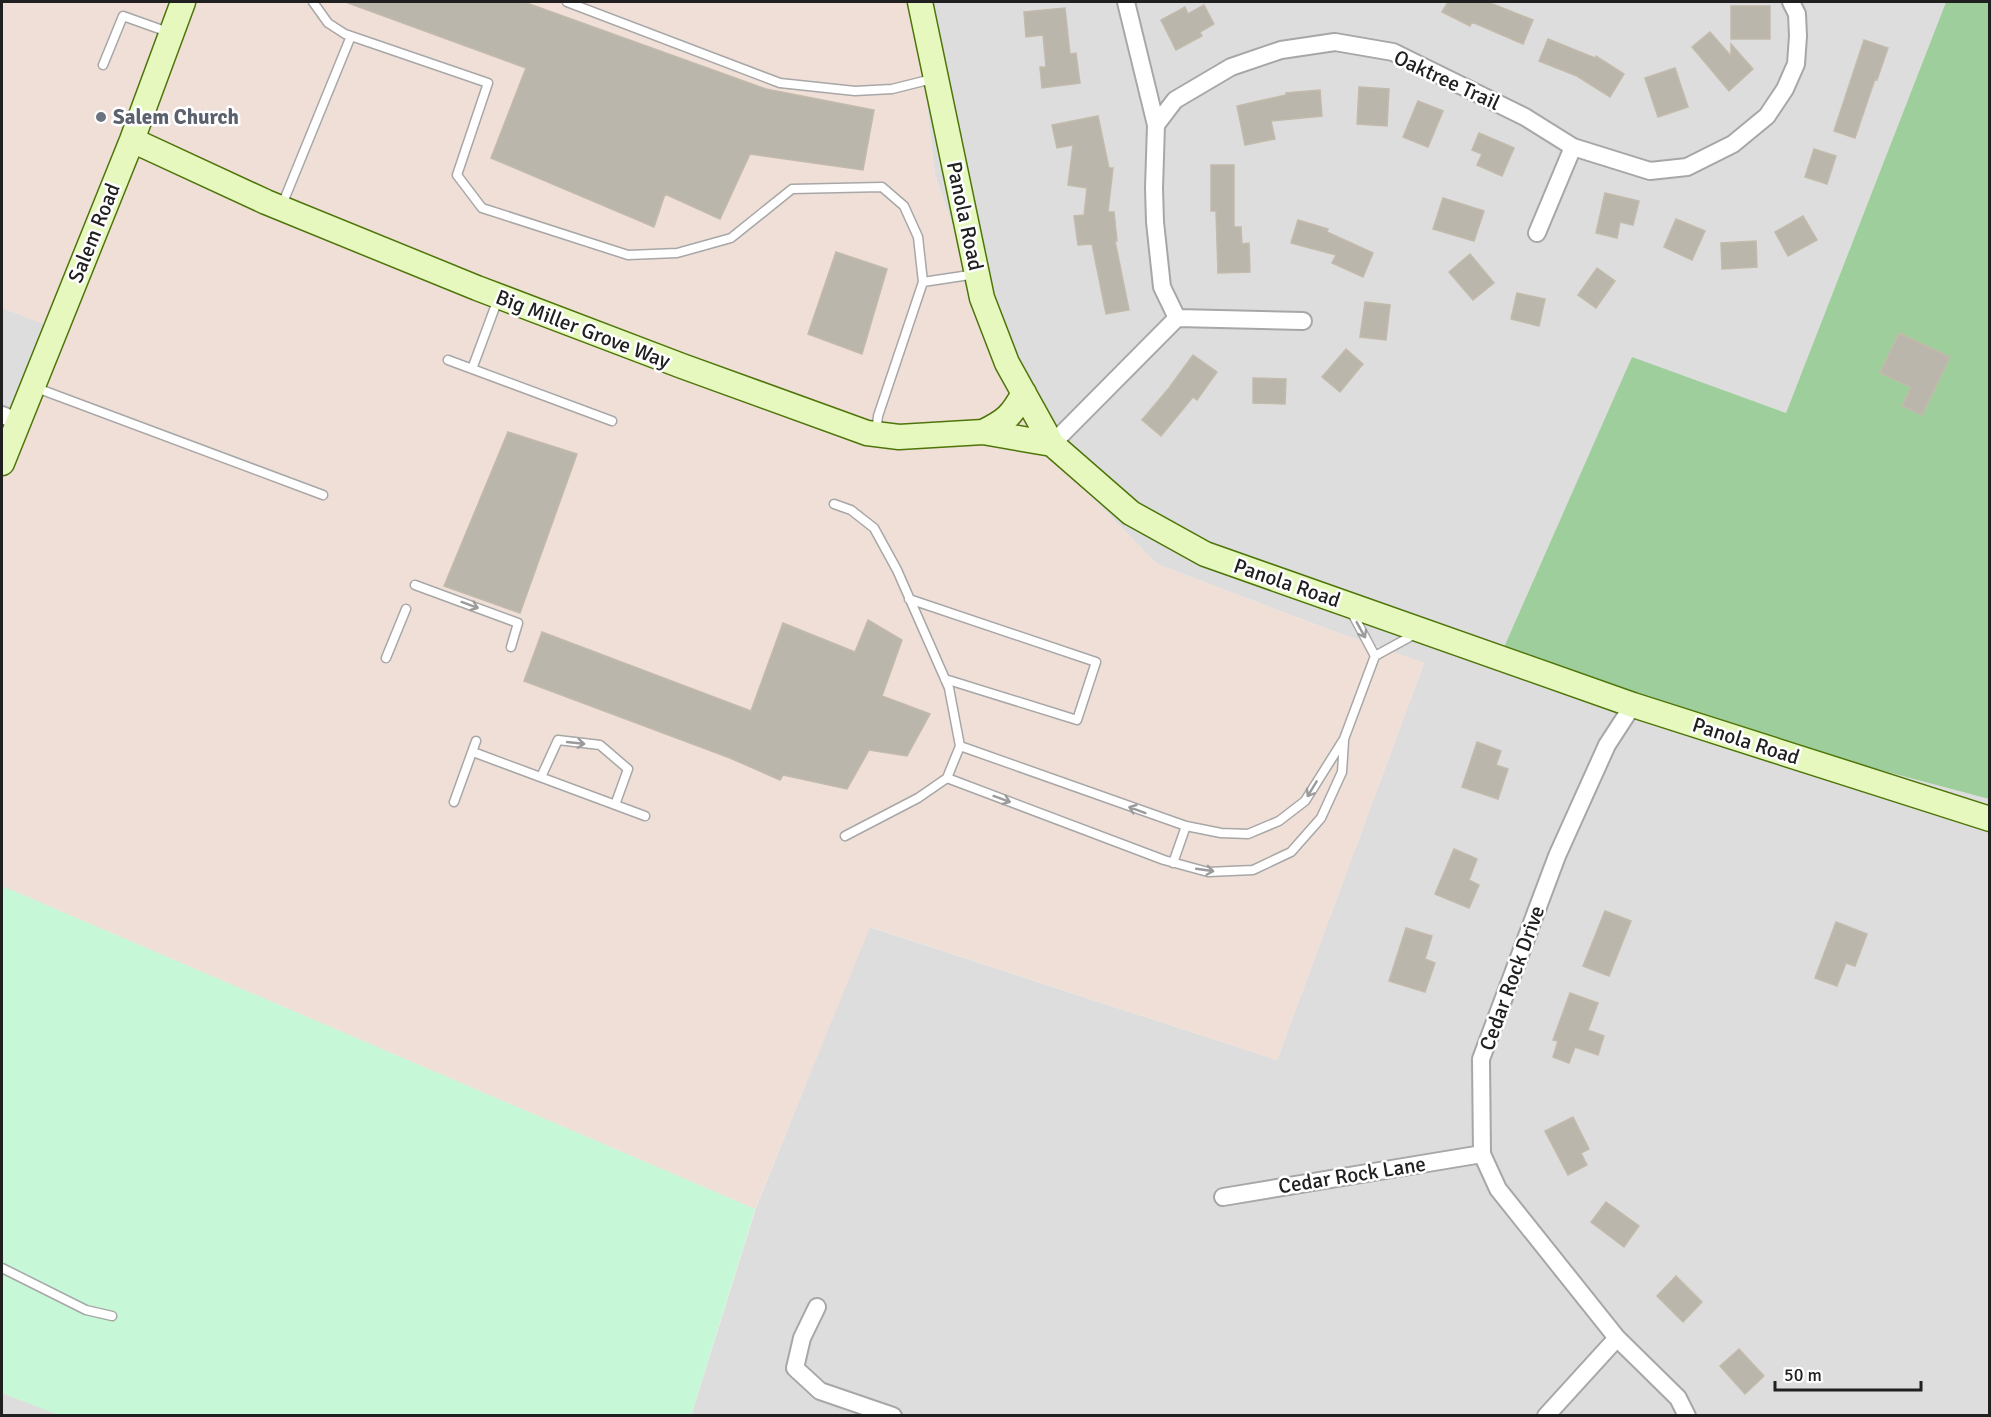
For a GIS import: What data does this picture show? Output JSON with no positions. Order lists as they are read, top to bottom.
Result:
{
  "streets": {
    "street": [
      "Oaktree Trail",
      "Panola Road",
      "Salem Road",
      "Big Miller Grove Way",
      "Cedar Rock Drive",
      "Cedar Rock Lane"
    ]
  },
  "crossings": [
    ["Panola Road", "Big Miller Grove Way"],
    ["Panola Road", "Cedar Rock Drive"],
    ["Salem Road", "Big Miller Grove Way"],
    ["Cedar Rock Drive", "Cedar Rock Lane"]
  ],
  "places": ["Salem Church"],
  "scale_bar": "50 m"
}
